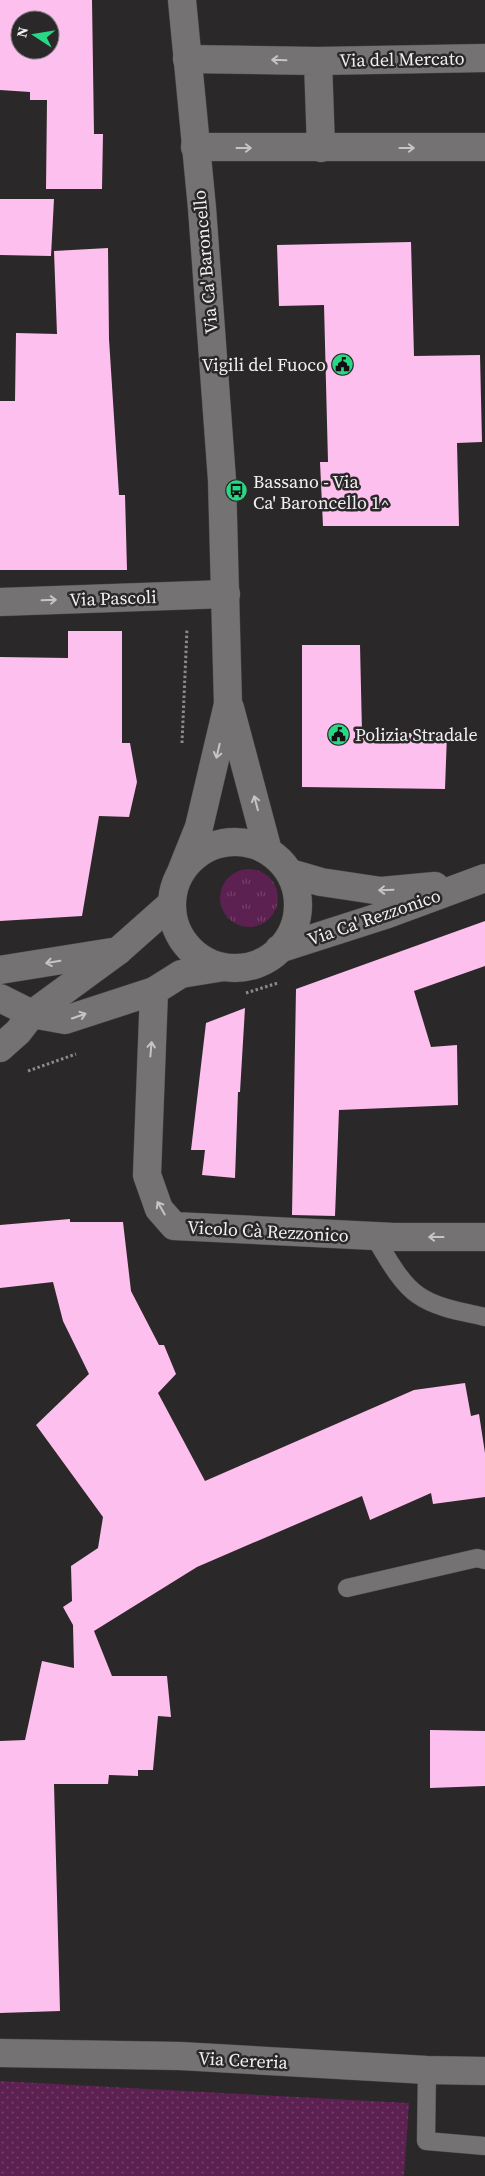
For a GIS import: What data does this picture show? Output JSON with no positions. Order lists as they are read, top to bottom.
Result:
{
  "streets": {
    "main road": [
      "Via del Mercato",
      "Via Ca' Baroncello",
      "Via Pascoli",
      "Via Ca' Rezzonico",
      "Vicolo Cà Rezzonico",
      "Via Cereria"
    ]
  },
  "crossings": [
    ["Via del Mercato", "Via Ca' Baroncello"],
    ["Via Ca' Baroncello", "Via Pascoli"],
    ["Via Ca' Baroncello", "Via Ca' Rezzonico"]
  ],
  "one_way": ["Via Pascoli"],
  "places": {
    "public building": ["Vigili del Fuoco", "Polizia Stradale"],
    "bus stop": ["Bassano - Via Ca' Baroncello 1^"]
  },
  "north": "left"
}
